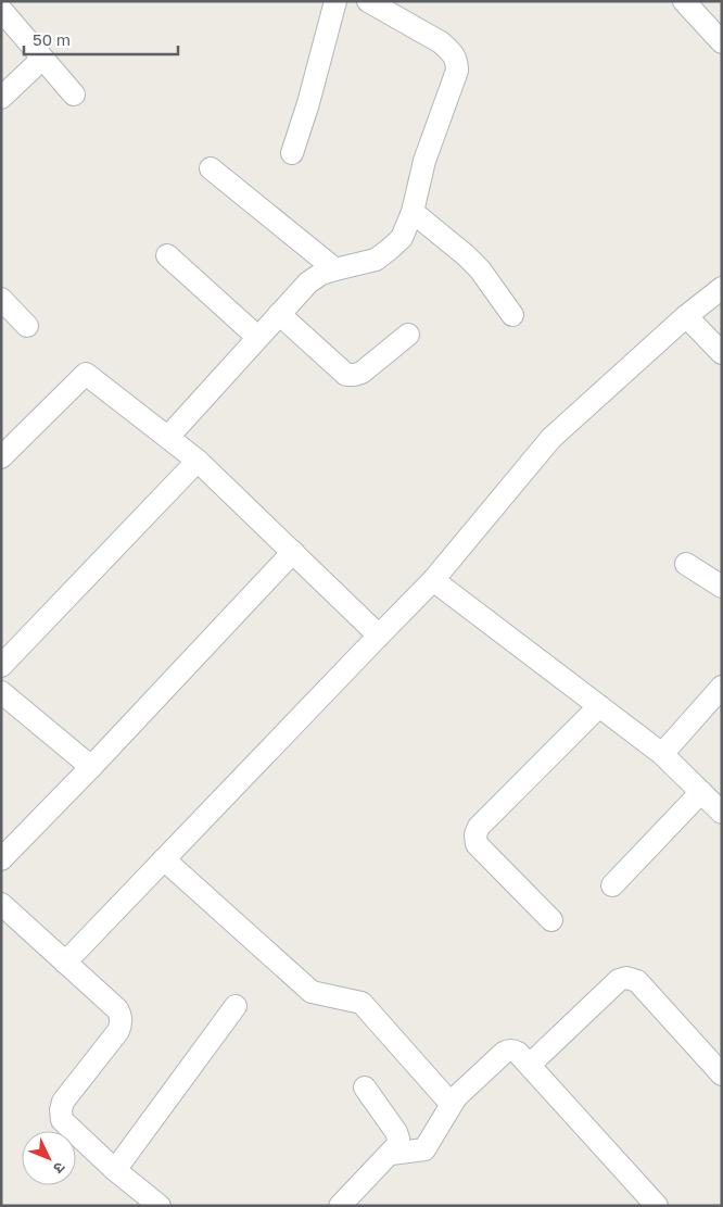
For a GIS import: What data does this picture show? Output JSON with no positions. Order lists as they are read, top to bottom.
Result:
{
  "scale_bar": "50 m",
  "north": "bottom right"
}
